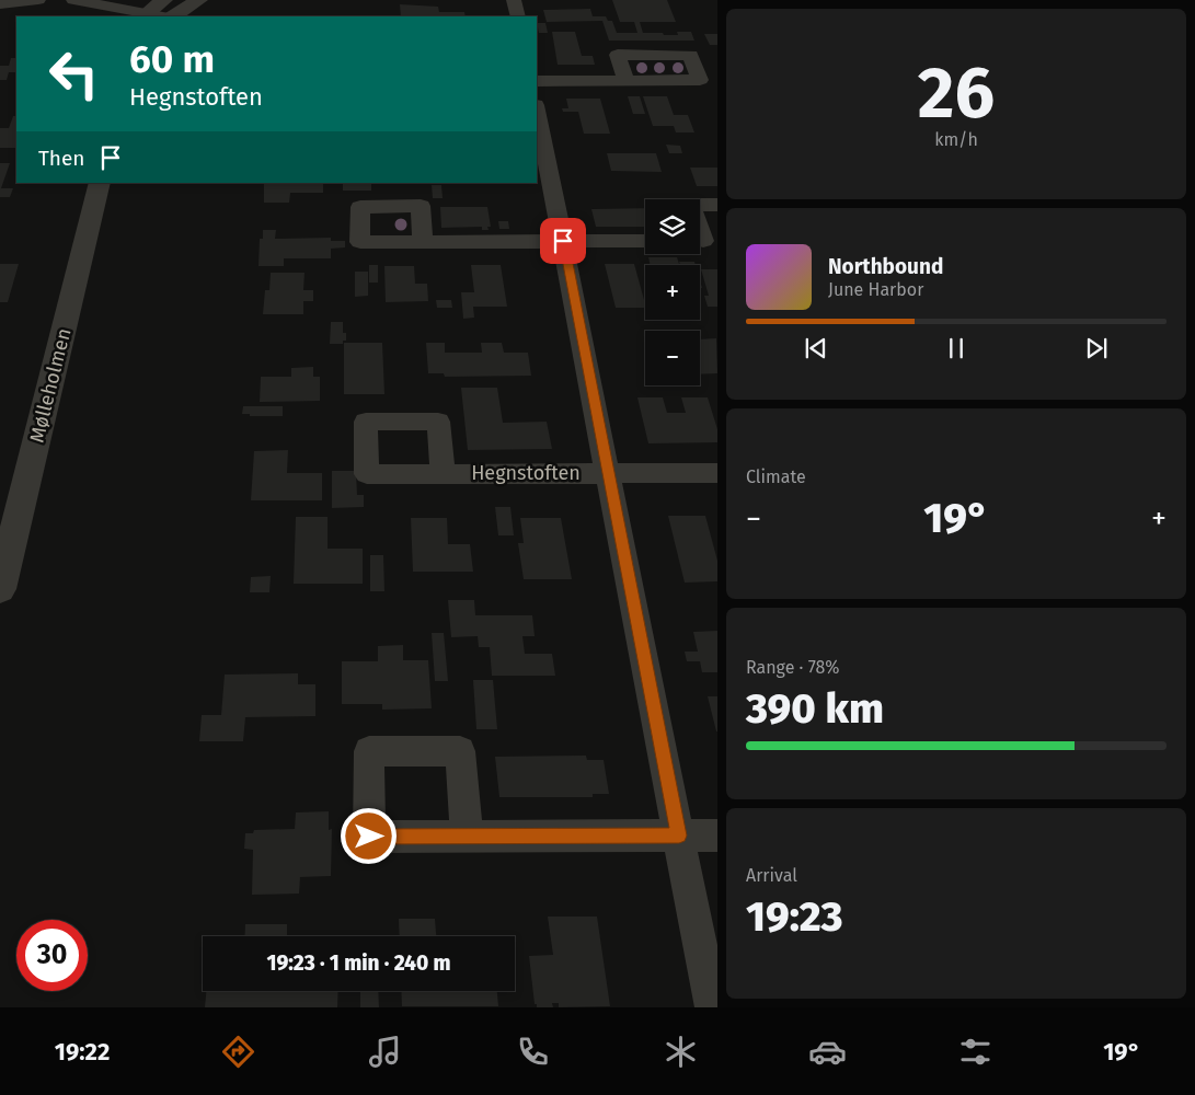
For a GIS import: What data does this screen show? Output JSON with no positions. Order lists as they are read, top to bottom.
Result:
{
  "streets": {
    "street": ["Mølleholmen", "Hegnstoften"]
  },
  "page": {
    "tile": [
      ["26", "km/h"],
      "Climate",
      ["Range · 78%", "390 km"],
      ["Arrival", "19:23"]
    ],
    "turn": ["60 m", "Hegnstoften"],
    "then": "Then",
    "map_buttons": ["+", "−"],
    "song": ["Northbound", "June Harbor"],
    "heat": ["−", "19°", "+"],
    "limit": "30",
    "trip": "19:23 · 1 min · 240 m",
    "tabs": ["19:22", "19°"]
  }
}
